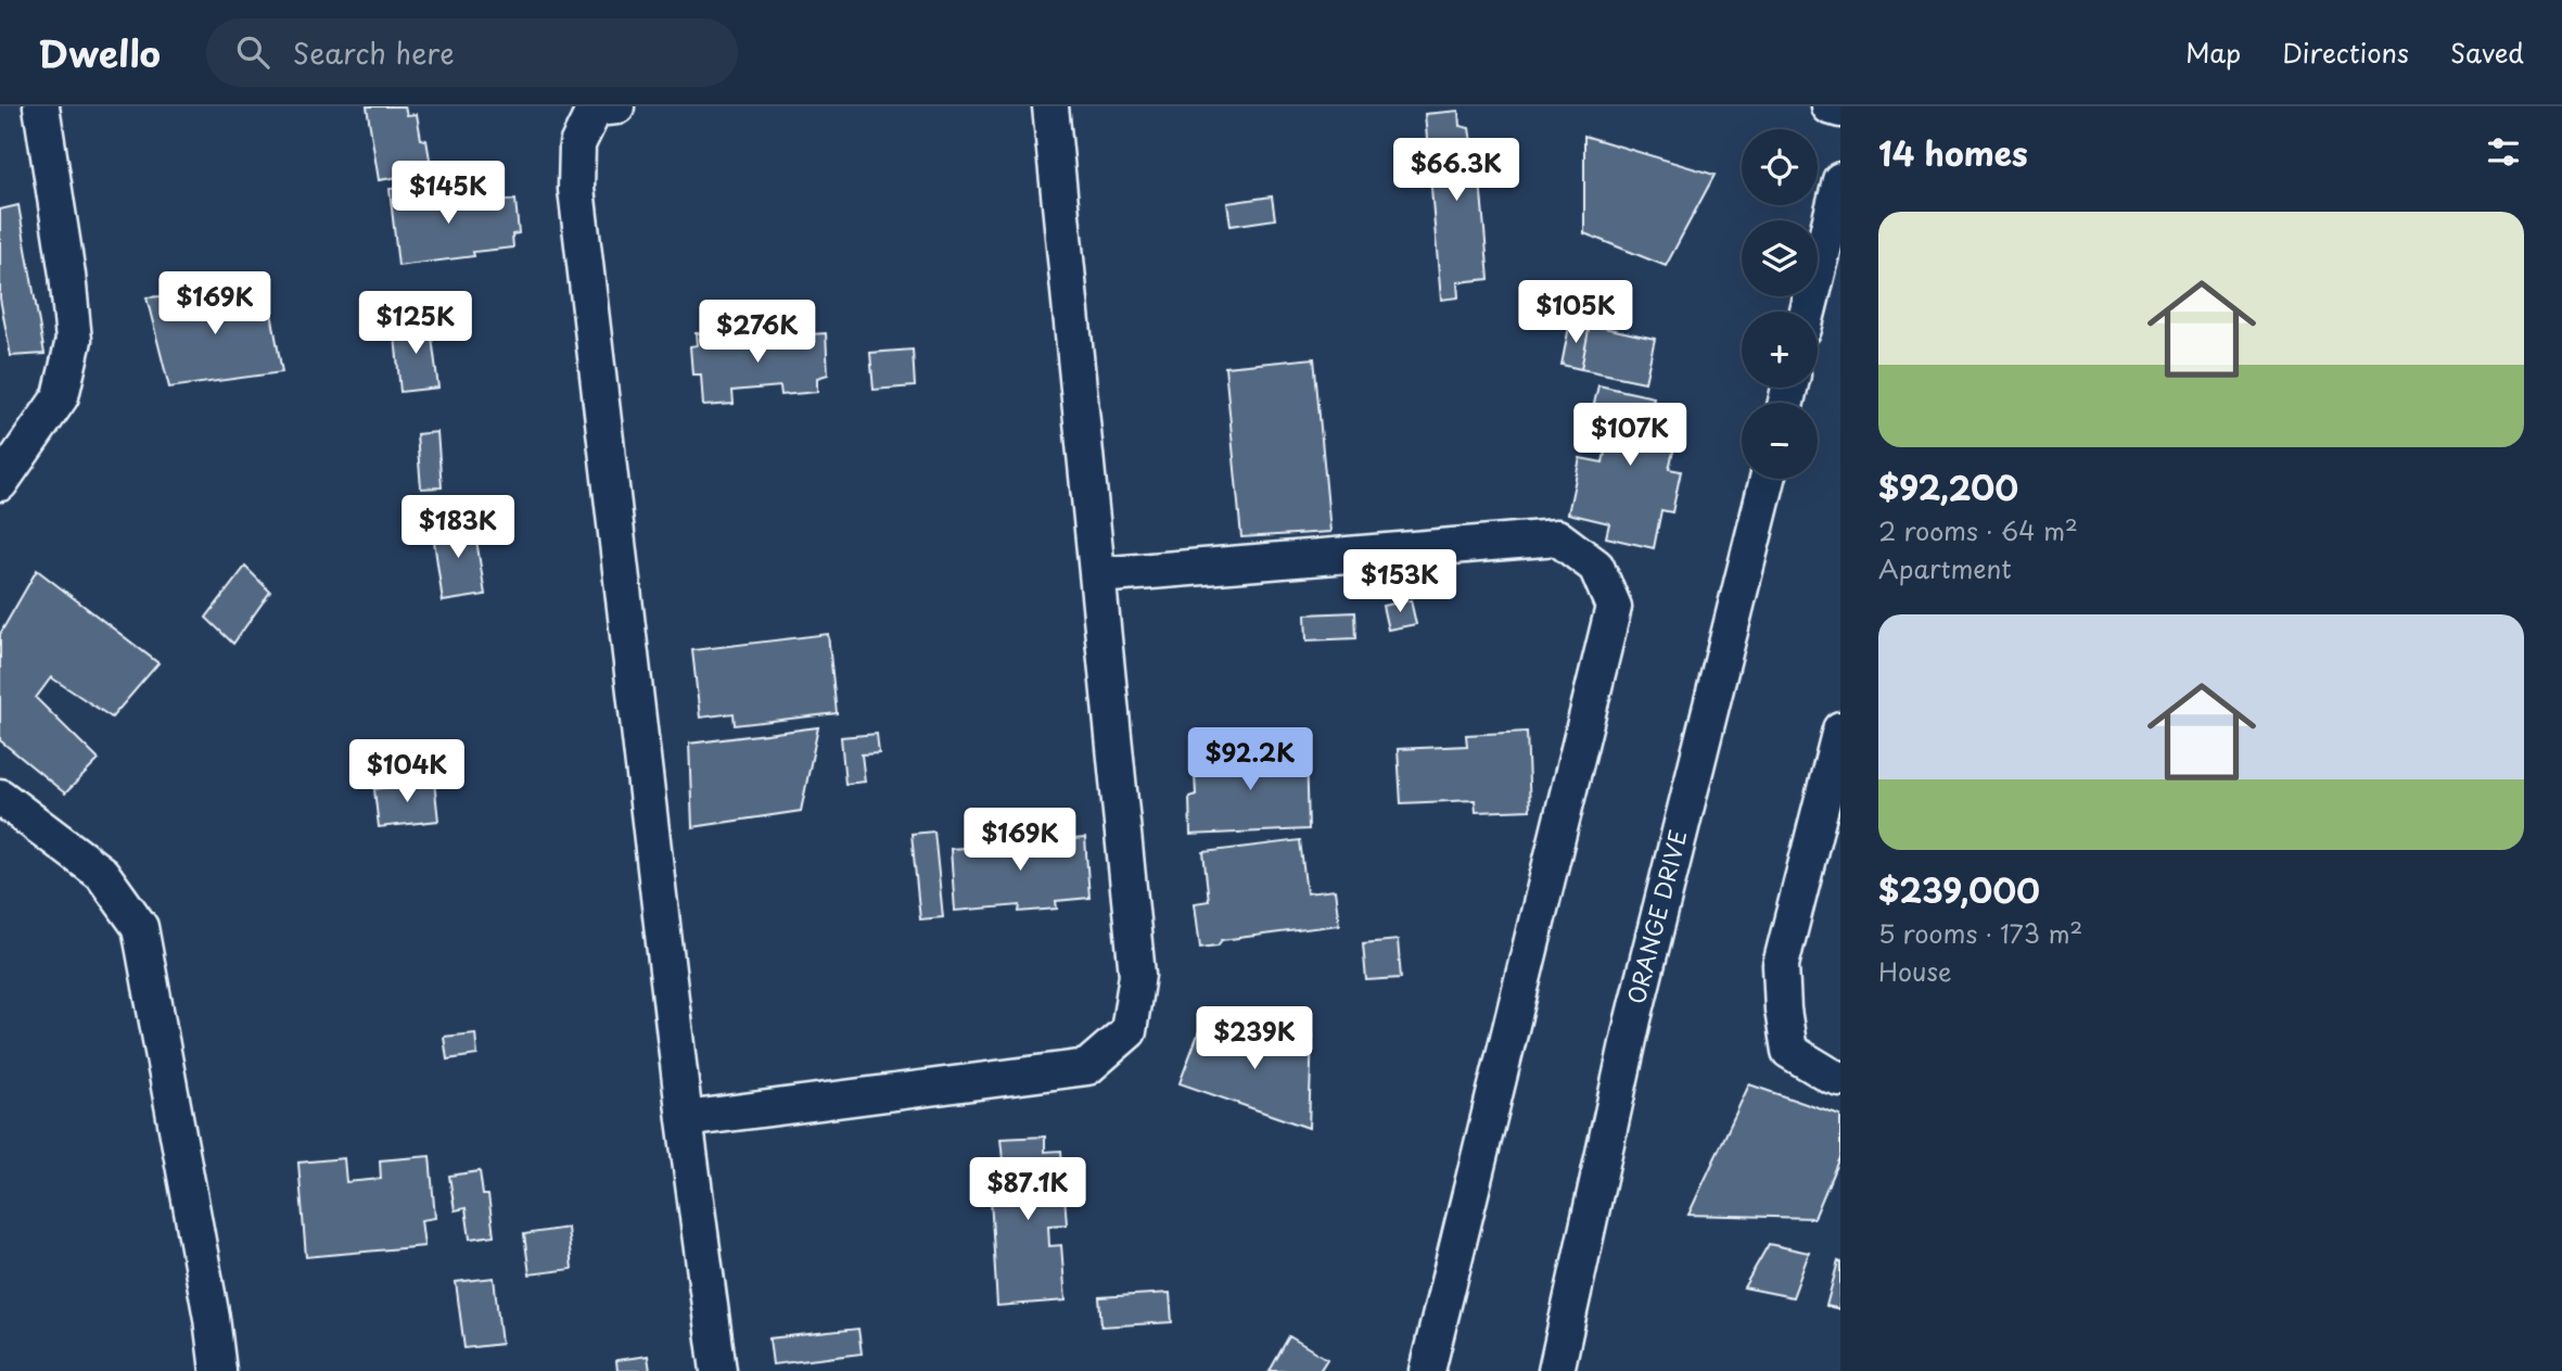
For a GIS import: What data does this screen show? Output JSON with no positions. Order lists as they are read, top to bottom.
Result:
{
  "streets": {
    "street": ["ORANGE DRIVE"]
  },
  "page": {
    "header": "Dwello",
    "search": "Search here",
    "nav": ["Map", "Directions", "Saved"],
    "heading": "14 homes",
    "map_buttons": ["+", "−"],
    "price": [
      "$66.3K",
      "$145K",
      "$169K",
      "$105K",
      "$125K",
      "$276K",
      "$107K",
      "$183K",
      "$153K",
      "$92.2K",
      "$104K",
      "$169K",
      "$239K",
      "$87.1K"
    ],
    "list": [
      {
        "name": "$92,200",
        "note": "2 rooms · 64 m² · Apartment"
      },
      {
        "name": "$239,000",
        "note": "5 rooms · 173 m² · House"
      }
    ]
  }
}
